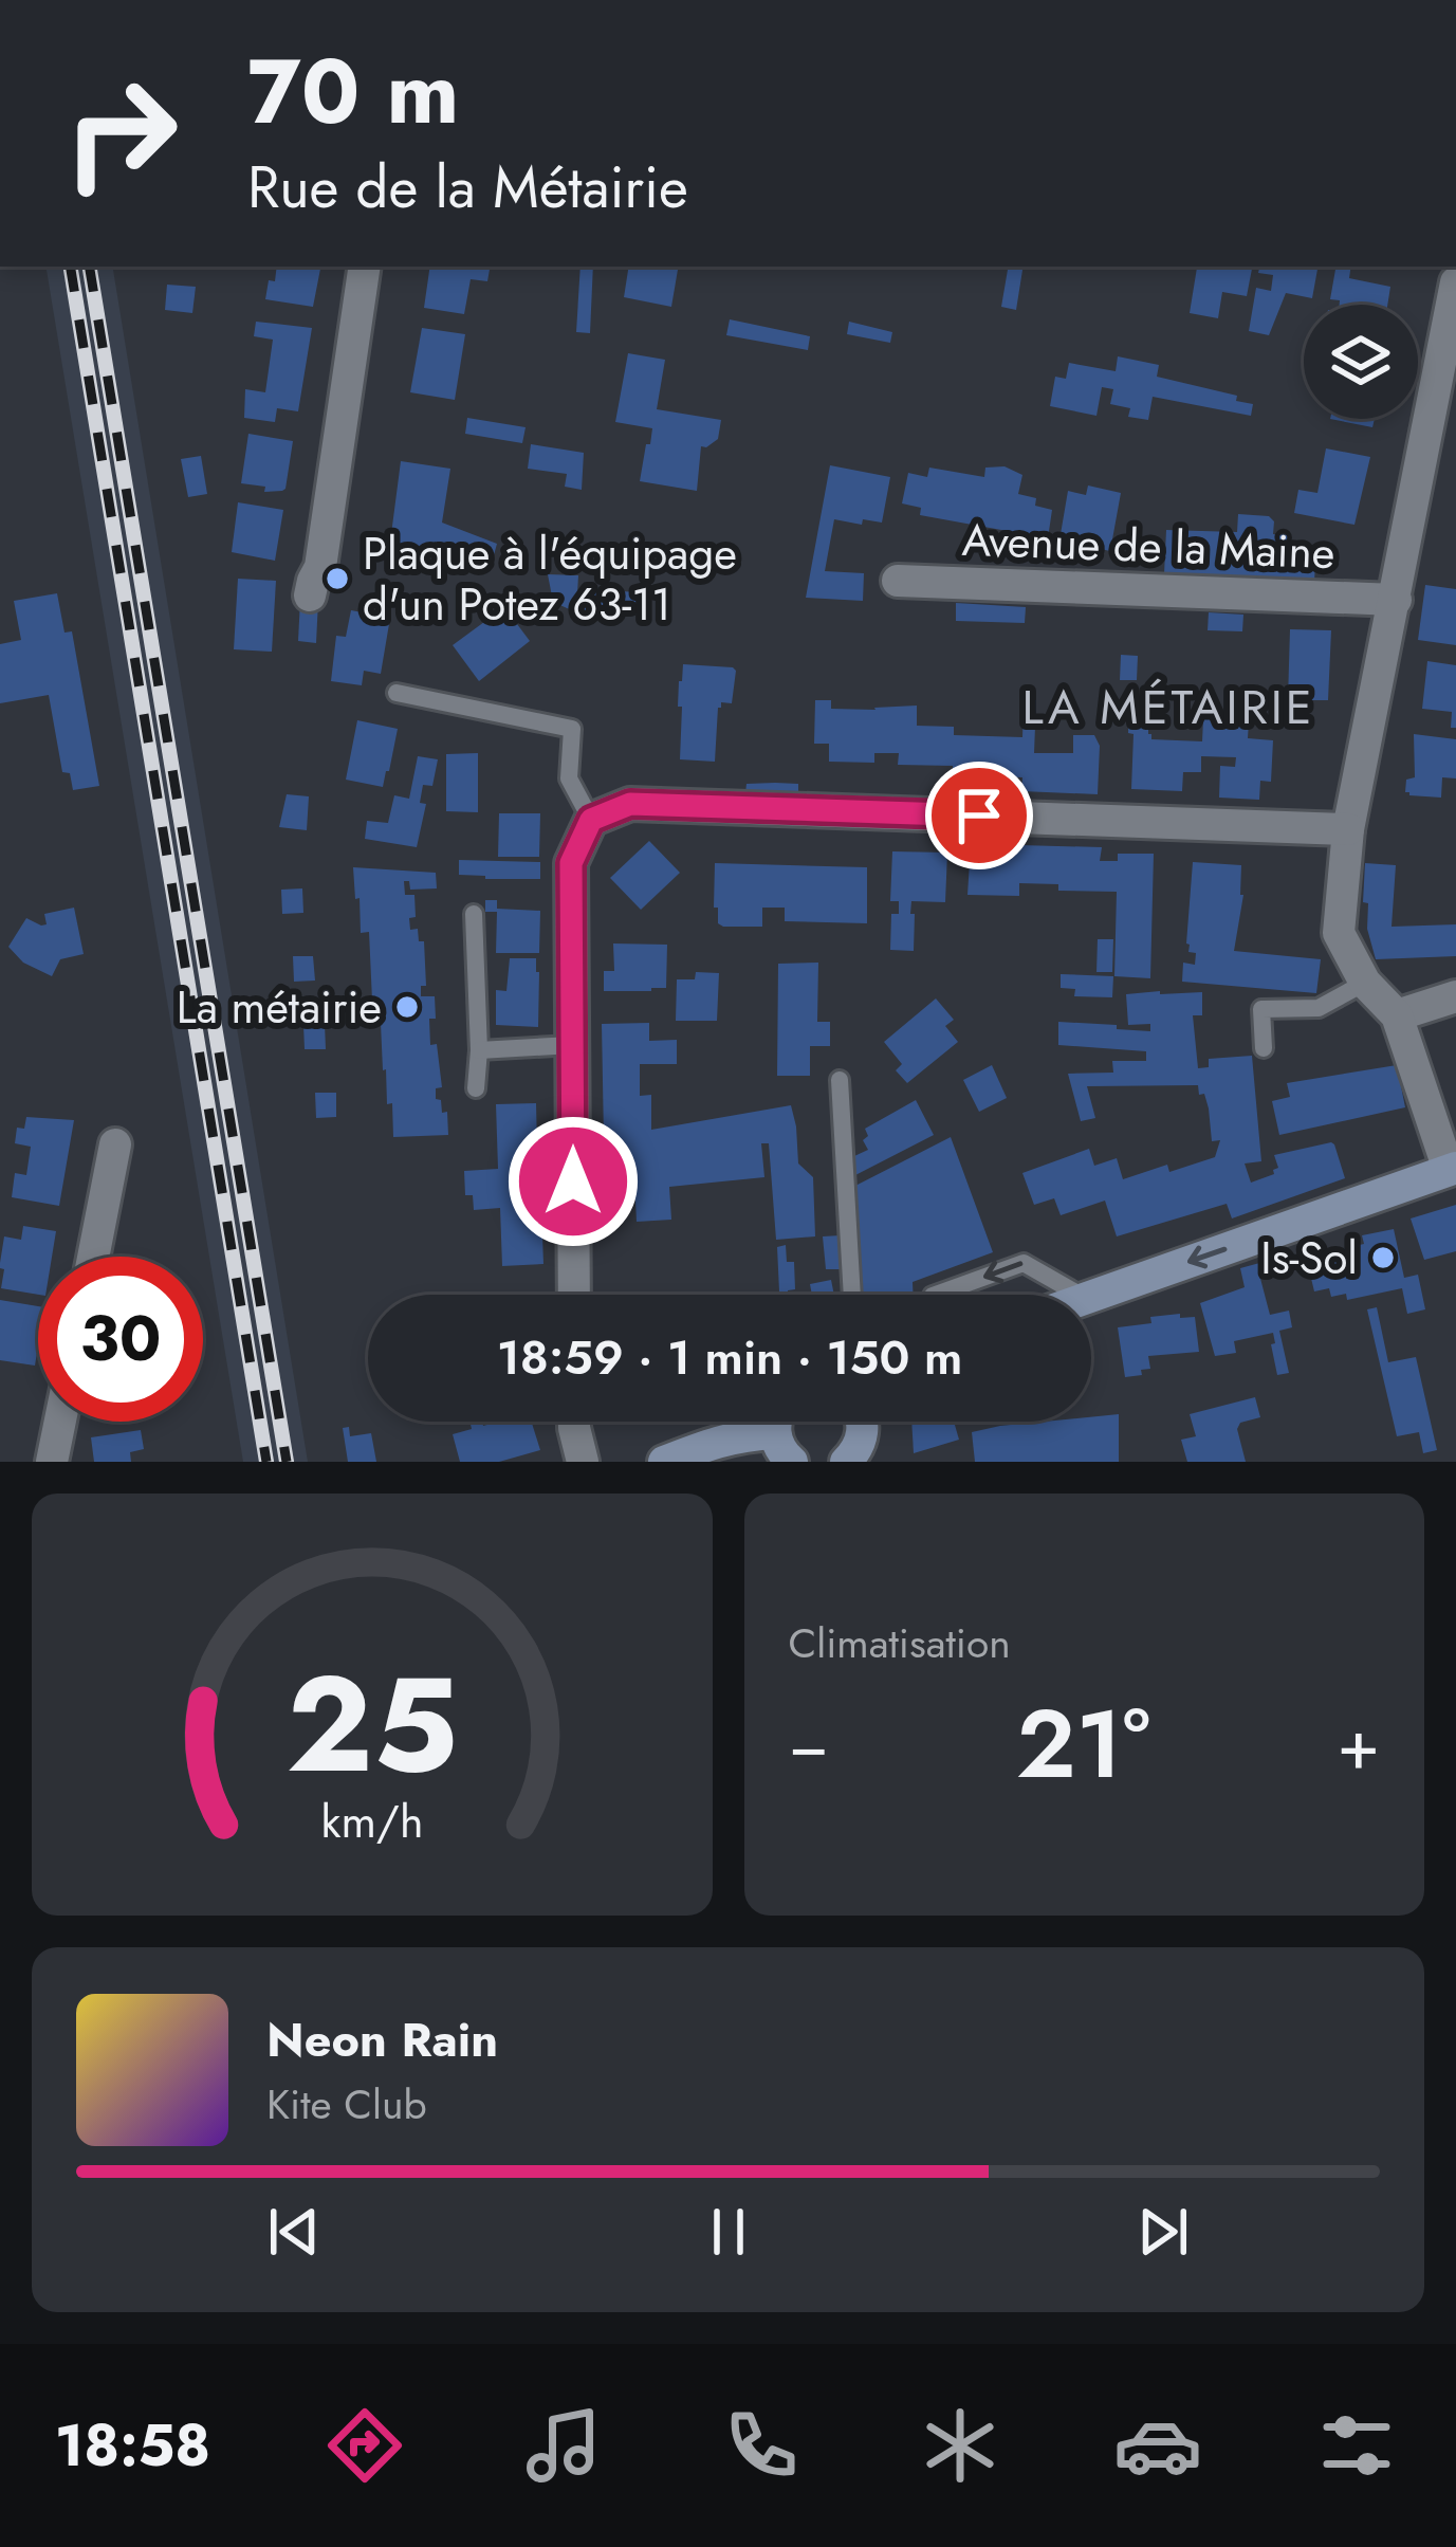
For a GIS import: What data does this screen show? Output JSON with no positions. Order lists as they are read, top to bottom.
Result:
{
  "streets": {
    "street": ["Avenue de la Maine"]
  },
  "districts": ["LA MÉTAIRIE"],
  "places": ["Plaque à l'équipage d'un Potez 63-11", "La métairie", "Is-Sol"],
  "page": {
    "turn": ["70 m", "Rue de la Métairie"],
    "limit": "30",
    "trip": "18:59 · 1 min · 150 m",
    "tile": "Climatisation",
    "heat": ["−", "21°", "+"],
    "song": ["Neon Rain", "Kite Club"],
    "tabs": "18:58",
    "gauge": ["25", "km/h"]
  }
}
